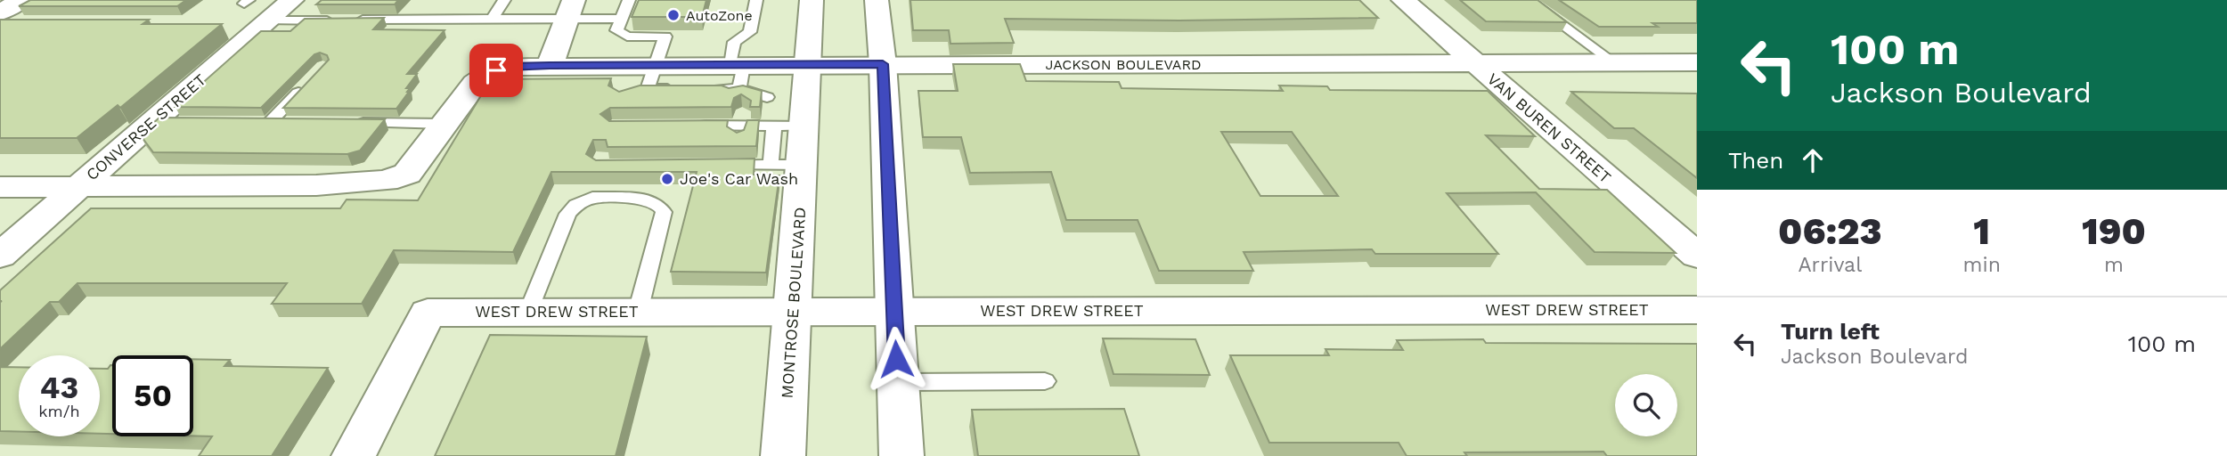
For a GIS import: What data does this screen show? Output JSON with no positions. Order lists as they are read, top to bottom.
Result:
{
  "streets": {
    "street": [
      "JACKSON BOULEVARD",
      "CONVERSE STREET",
      "VAN BUREN STREET",
      "MONTROSE BOULEVARD",
      "WEST DREW STREET"
    ]
  },
  "crossings": [
    ["JACKSON BOULEVARD", "CONVERSE STREET"],
    ["JACKSON BOULEVARD", "VAN BUREN STREET"],
    ["JACKSON BOULEVARD", "MONTROSE BOULEVARD"],
    ["MONTROSE BOULEVARD", "WEST DREW STREET"]
  ],
  "places": ["AutoZone", "Joe's Car Wash"],
  "page": {
    "turn": ["100 m", "Jackson Boulevard"],
    "then": "Then",
    "eta": [
      "06:23",
      "Arrival",
      "1",
      "min",
      "190",
      "m"
    ],
    "list": [
      {
        "name": "Turn left",
        "note": "Jackson Boulevard",
        "value": "100 m"
      }
    ],
    "speed": "43 km/h",
    "limit": "50"
  }
}
